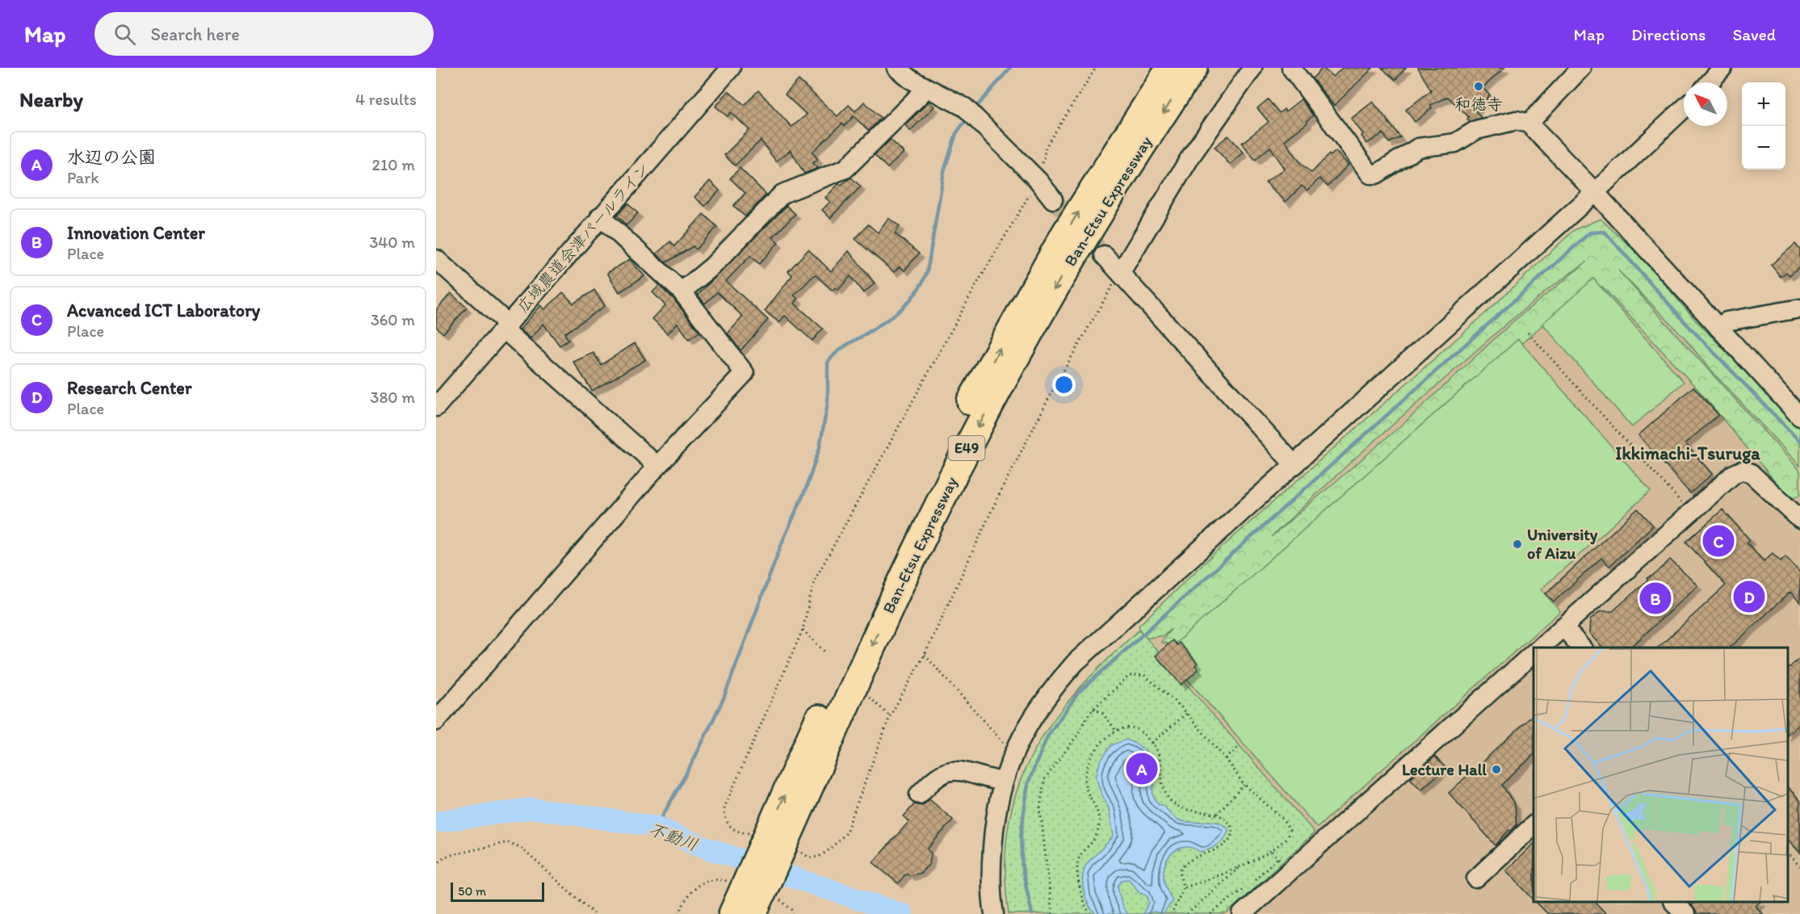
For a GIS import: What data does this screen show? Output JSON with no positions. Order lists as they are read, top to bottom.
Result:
{
  "streets": {
    "highway": ["Ban-Etsu Expressway", "E49"],
    "street": ["広域農道会津パールライン"]
  },
  "districts": ["Ikkimachi-Tsuruga"],
  "water": ["不動川"],
  "places": ["和徳寺", "University of Aizu", "Lecture Hall"],
  "scale_bar": "50 m",
  "north": "top left",
  "page": {
    "header": "Map",
    "search": "Search here",
    "nav": ["Map", "Directions", "Saved"],
    "heading": ["Nearby", "4 results"],
    "map_buttons": ["+", "−"],
    "list": [
      {
        "mark": "A",
        "name": "水辺の公園",
        "note": "Park",
        "value": "210 m"
      },
      {
        "mark": "B",
        "name": "Innovation Center",
        "note": "Place",
        "value": "340 m"
      },
      {
        "mark": "C",
        "name": "Acvanced ICT Laboratory",
        "note": "Place",
        "value": "360 m"
      },
      {
        "mark": "D",
        "name": "Research Center",
        "note": "Place",
        "value": "380 m"
      }
    ],
    "pins": [
      "C",
      "D",
      "B",
      "A"
    ],
    "scale": "50 m"
  }
}
